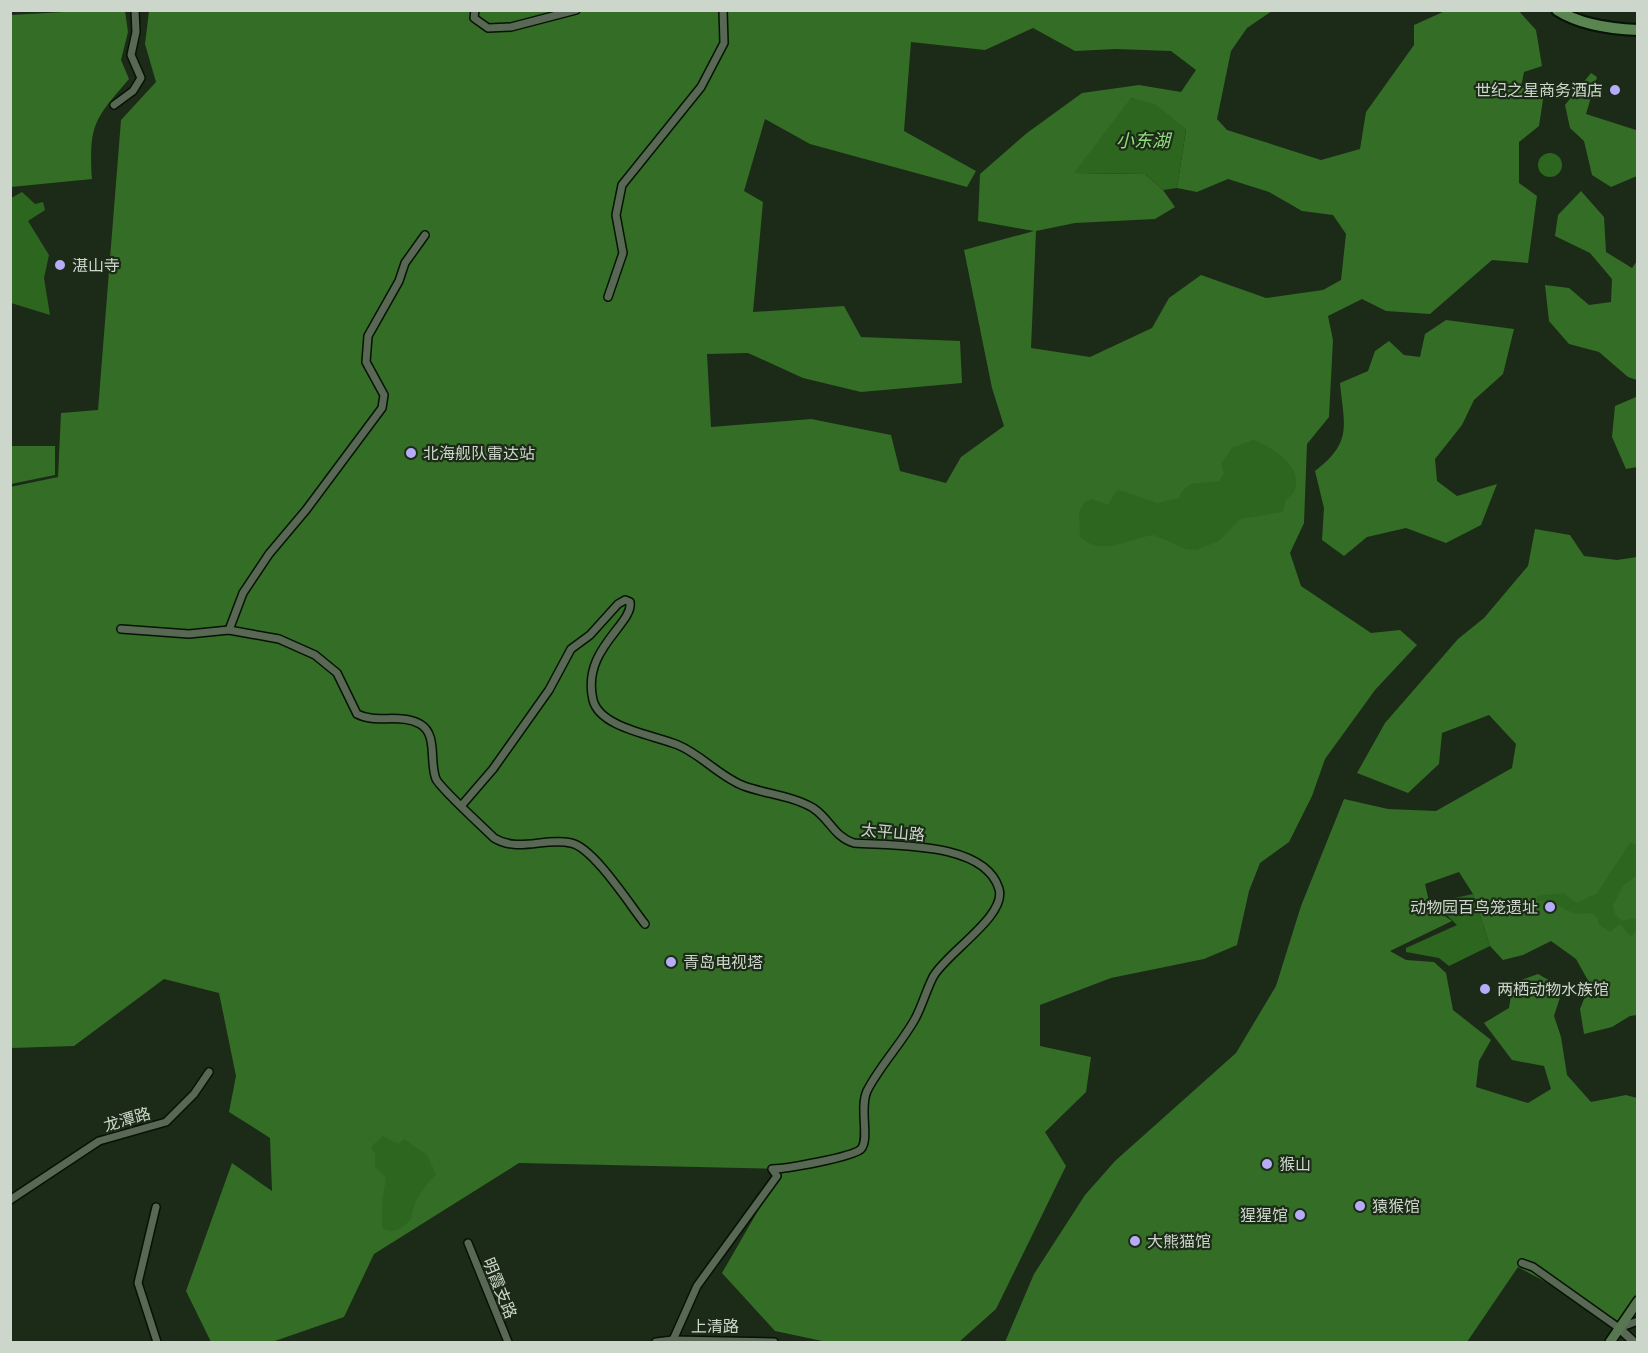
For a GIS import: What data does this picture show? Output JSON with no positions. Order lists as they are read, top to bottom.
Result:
{
  "streets": {
    "street": [
      "太平山路",
      "龙潭路",
      "明霞支路",
      "上清路"
    ]
  },
  "crossings": [
    ["太平山路", "上清路"]
  ],
  "water": ["小东湖"],
  "places": [
    "世纪之星商务酒店",
    "湛山寺",
    "北海舰队雷达站",
    "动物园百鸟笼遗址",
    "青岛电视塔",
    "两栖动物水族馆",
    "猴山",
    "猿猴馆",
    "猩猩馆",
    "大熊猫馆"
  ]
}
